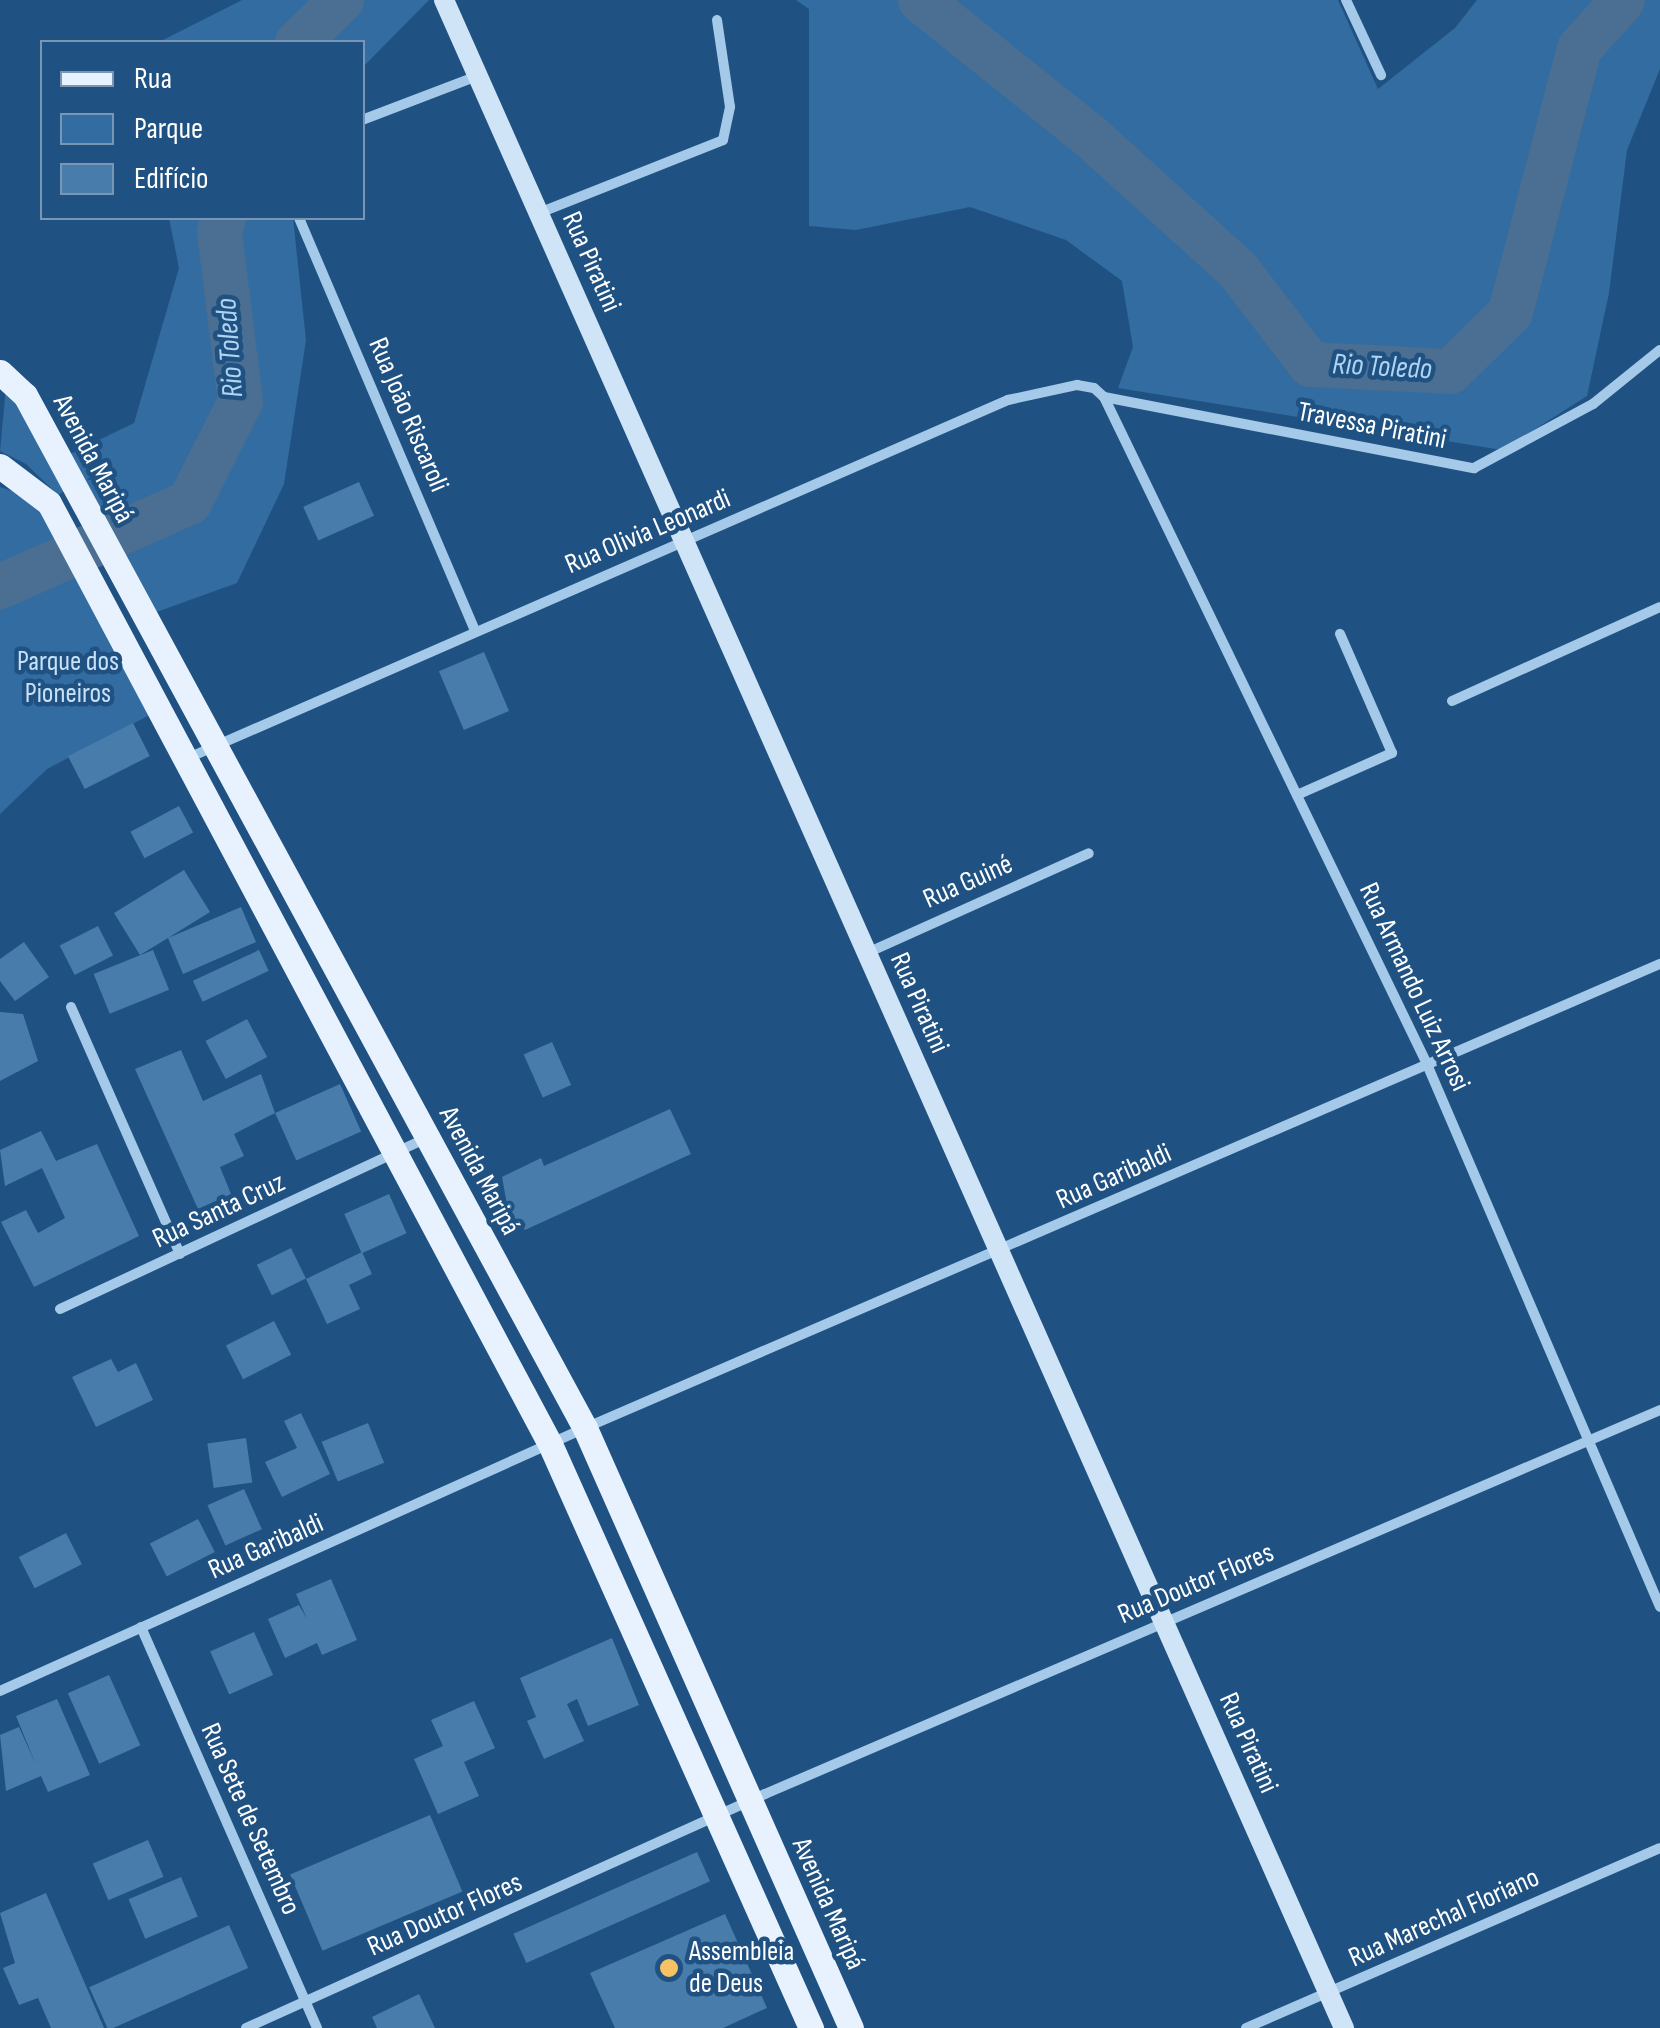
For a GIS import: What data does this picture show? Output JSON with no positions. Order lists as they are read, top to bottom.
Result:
{
  "streets": {
    "main road": ["Avenida Maripá"],
    "street": [
      "Rua Piratini",
      "Rua João Riscaroli",
      "Travessa Piratini",
      "Rua Olivia Leonardi",
      "Rua Guiné",
      "Rua Armando Luiz Arrosi",
      "Rua Garibaldi",
      "Rua Santa Cruz",
      "Rua Doutor Flores",
      "Rua Sete de Setembro",
      "Rua Marechal Floriano"
    ]
  },
  "crossings": [
    ["Rua Piratini", "Rua Olivia Leonardi"],
    ["Rua Piratini", "Rua Guiné"],
    ["Rua Piratini", "Rua Garibaldi"],
    ["Rua Piratini", "Rua Doutor Flores"],
    ["Rua Piratini", "Rua Marechal Floriano"],
    ["Rua João Riscaroli", "Rua Olivia Leonardi"],
    ["Travessa Piratini", "Rua Olivia Leonardi"],
    ["Travessa Piratini", "Rua Armando Luiz Arrosi"],
    ["Avenida Maripá", "Rua Olivia Leonardi"],
    ["Avenida Maripá", "Rua Garibaldi"],
    ["Avenida Maripá", "Rua Santa Cruz"],
    ["Avenida Maripá", "Rua Doutor Flores"],
    ["Rua Olivia Leonardi", "Rua Armando Luiz Arrosi"],
    ["Rua Armando Luiz Arrosi", "Rua Garibaldi"],
    ["Rua Armando Luiz Arrosi", "Rua Doutor Flores"],
    ["Rua Garibaldi", "Rua Sete de Setembro"],
    ["Rua Doutor Flores", "Rua Sete de Setembro"]
  ],
  "water": ["Rio Toledo"],
  "parks": ["Parque dos Pioneiros"],
  "places": ["Assembleia de Deus"],
  "legend": ["Rua", "Parque", "Edifício"]
}
